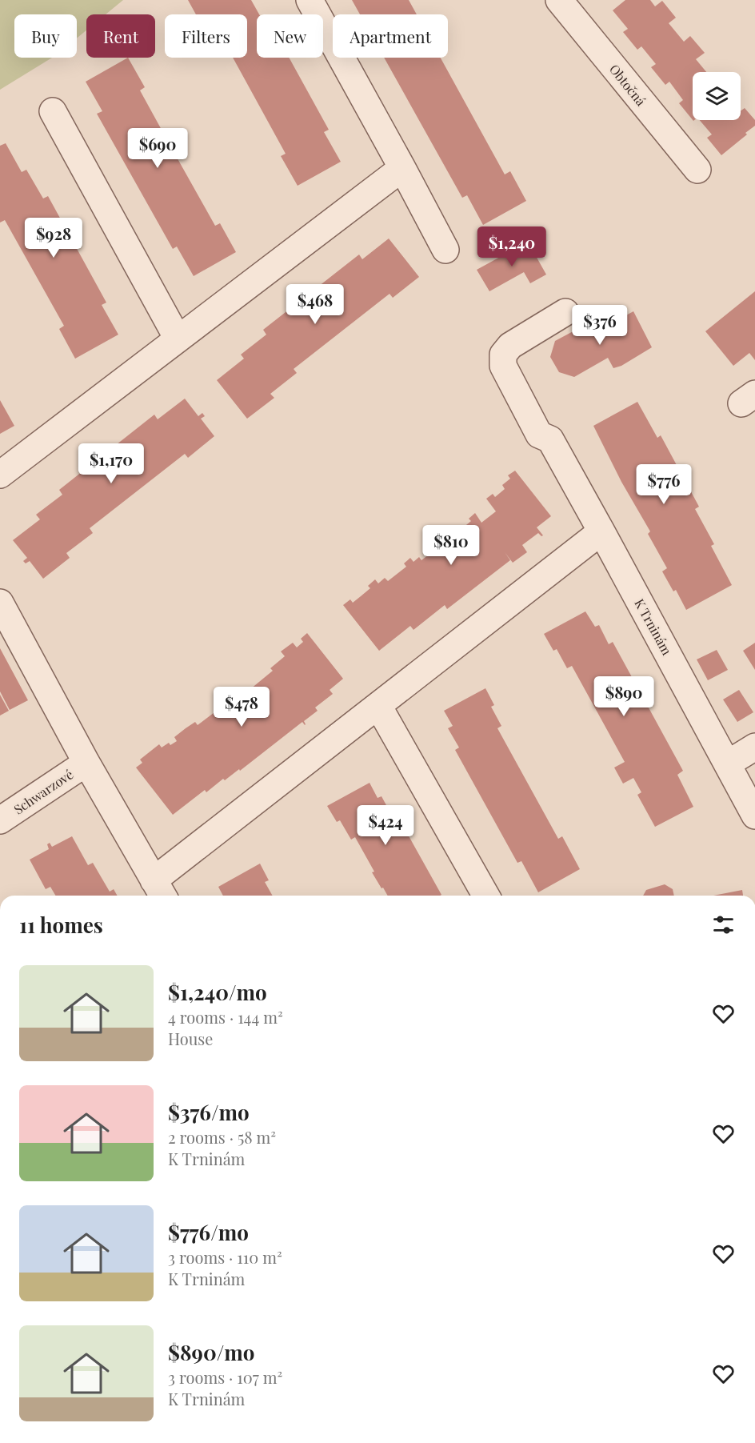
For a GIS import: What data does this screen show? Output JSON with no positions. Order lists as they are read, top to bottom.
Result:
{
  "streets": {
    "street": ["Obtočná", "K Trninám", "Schwarzové"]
  },
  "page": {
    "chip": [
      "Buy",
      "Rent",
      "Filters",
      "New",
      "Apartment"
    ],
    "price": [
      "$690",
      "$928",
      "$1,240",
      "$468",
      "$376",
      "$1,170",
      "$776",
      "$810",
      "$890",
      "$478",
      "$424"
    ],
    "heading": "11 homes",
    "list": [
      {
        "name": "$1,240/mo",
        "note": "4 rooms · 144 m² · House"
      },
      {
        "name": "$376/mo",
        "note": "2 rooms · 58 m² · K Trninám"
      },
      {
        "name": "$776/mo",
        "note": "3 rooms · 110 m² · K Trninám"
      },
      {
        "name": "$890/mo",
        "note": "3 rooms · 107 m² · K Trninám"
      }
    ]
  }
}
